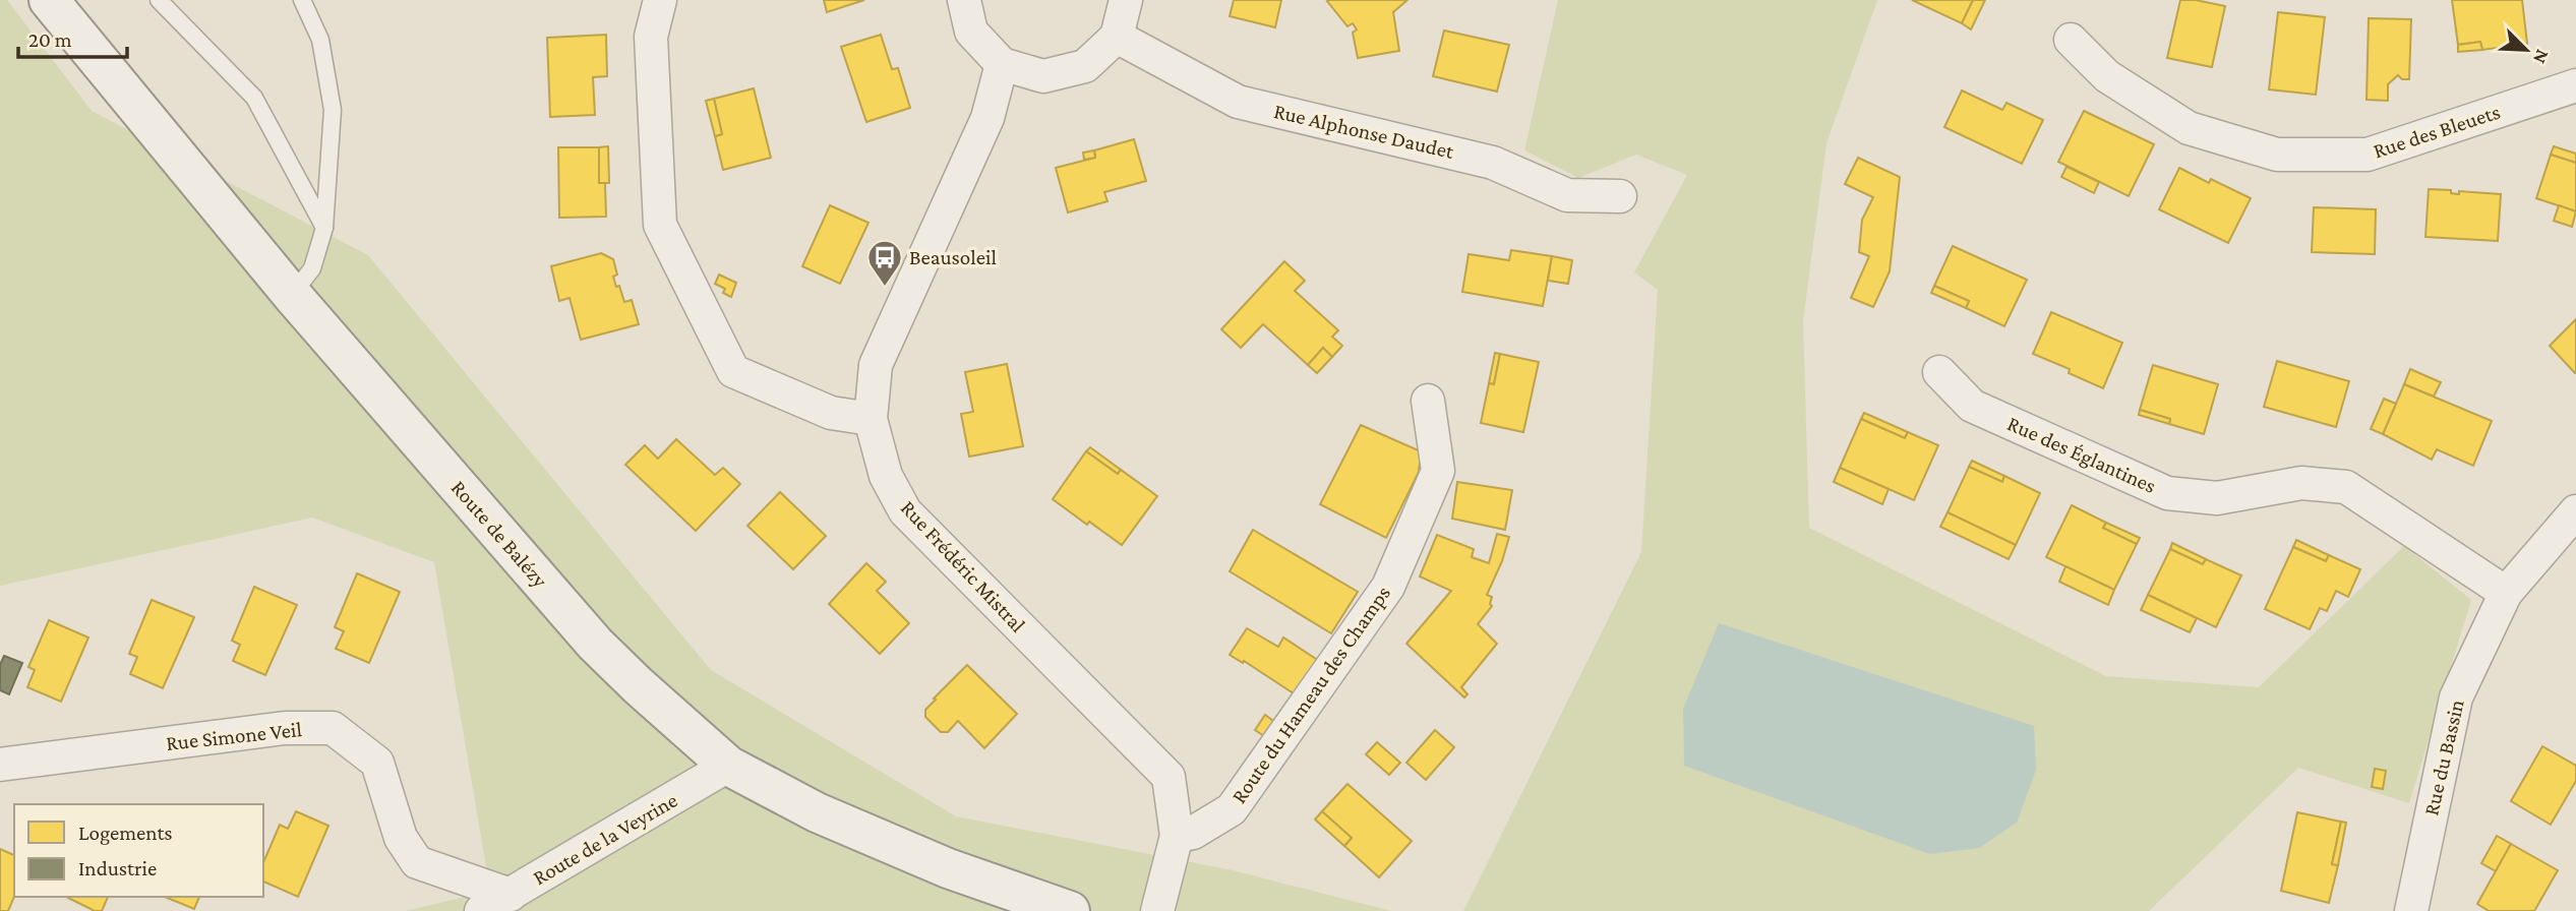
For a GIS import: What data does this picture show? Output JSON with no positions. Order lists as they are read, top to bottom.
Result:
{
  "streets": {
    "main road": ["Route de Balézy"],
    "street": [
      "Rue Alphonse Daudet",
      "Rue des Bleuets",
      "Rue des Églantines",
      "Rue Frédéric Mistral",
      "Route du Hameau des Champs",
      "Rue Simone Veil",
      "Rue du Bassin",
      "Route de la Veyrine"
    ]
  },
  "crossings": [
    ["Rue des Églantines", "Rue du Bassin"],
    ["Route de Balézy", "Route de la Veyrine"],
    ["Rue Frédéric Mistral", "Route du Hameau des Champs"],
    ["Rue Simone Veil", "Route de la Veyrine"]
  ],
  "places": {
    "bus stop": ["Beausoleil"]
  },
  "legend": ["Logements", "Industrie"],
  "scale_bar": "20 m",
  "north": "bottom right"
}
